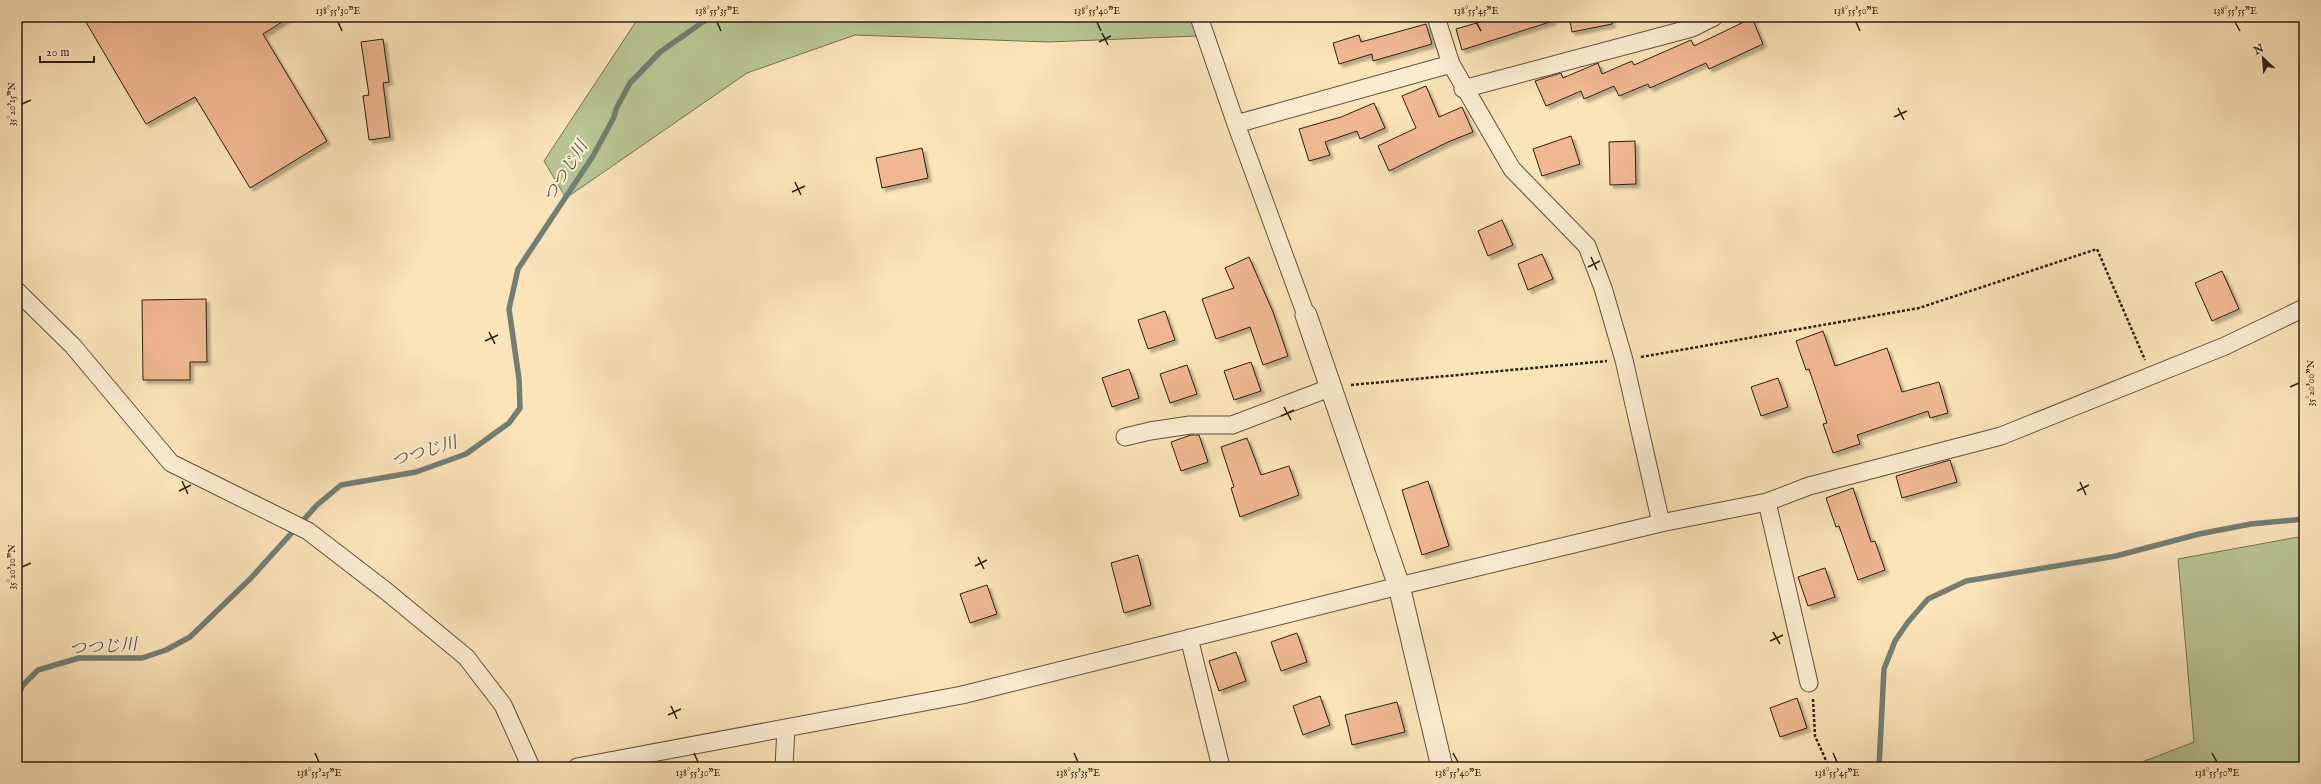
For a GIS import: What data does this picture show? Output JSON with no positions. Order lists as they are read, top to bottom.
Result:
{
  "water": ["つつじ川"],
  "scale_bar": "20 m",
  "north": "top left",
  "coordinates": [
    "138°55'30\"E",
    "138°55'35\"E",
    "138°55'40\"E",
    "138°55'45\"E",
    "138°55'50\"E",
    "138°55'55\"E",
    "35°20'15\"N",
    "35°20'00\"N",
    "35°20'10\"N",
    "138°55'25\"E"
  ]
}
